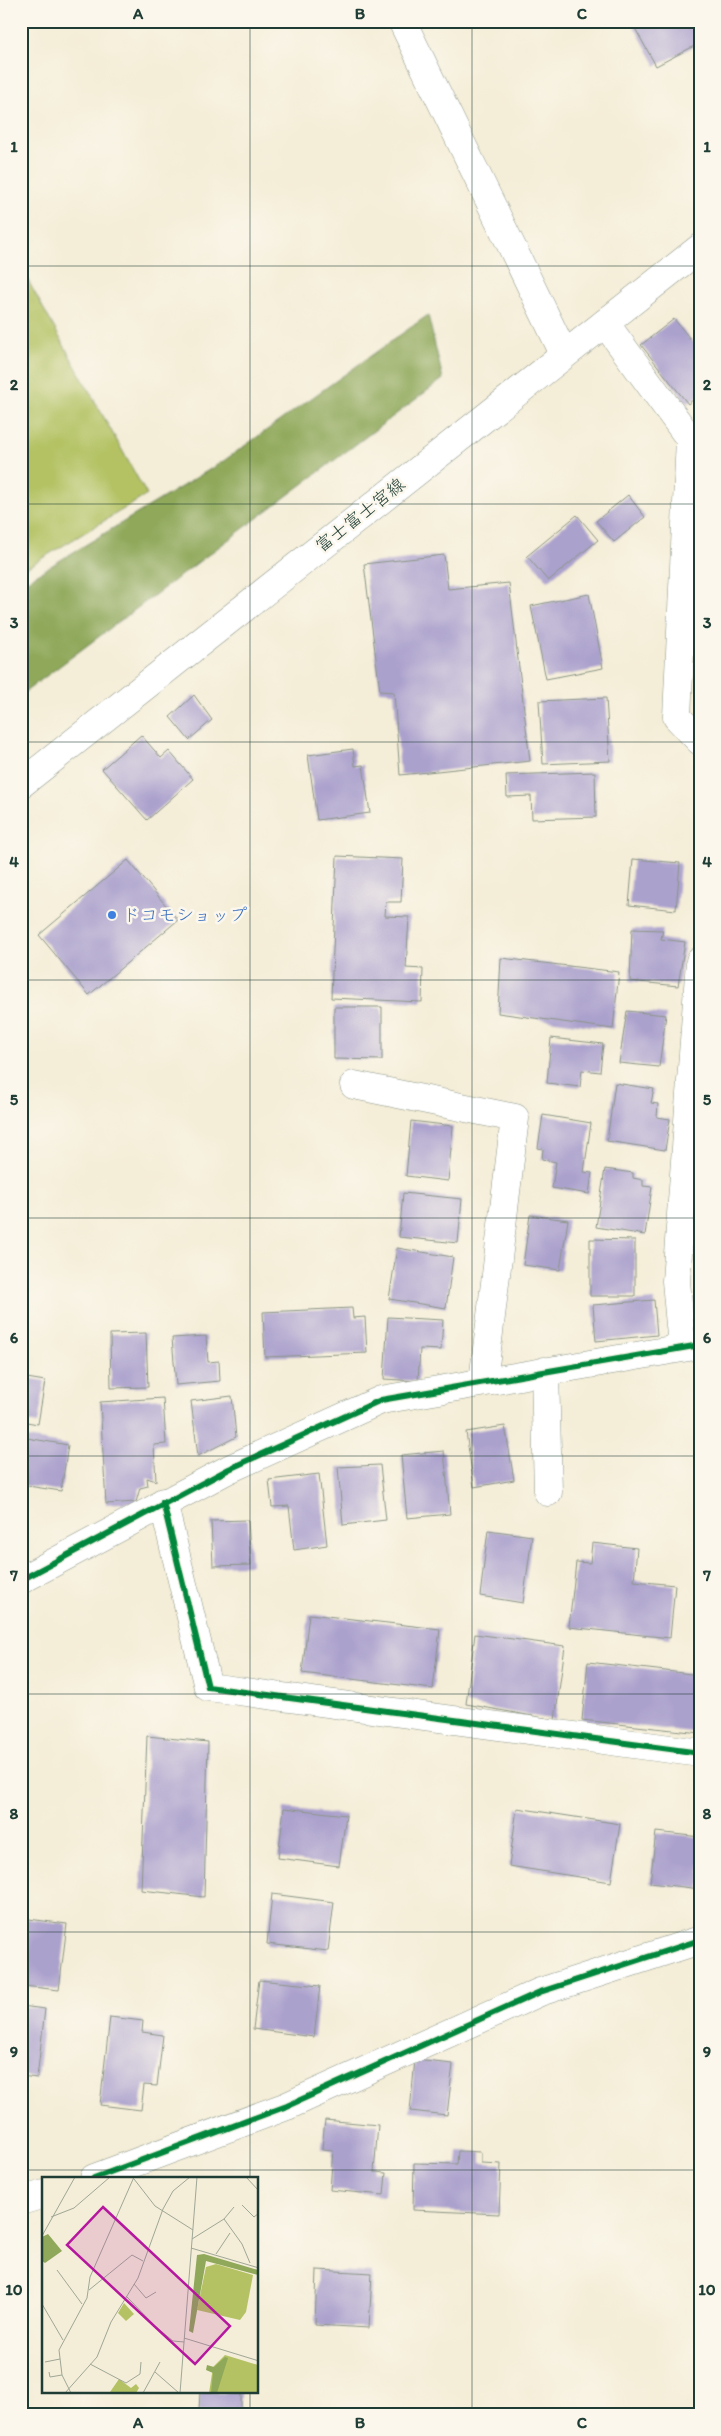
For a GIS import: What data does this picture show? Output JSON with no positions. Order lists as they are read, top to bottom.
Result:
{
  "streets": {
    "street": ["富士富士宮線"]
  },
  "places": ["ドコモショップ"],
  "grid": {
    "columns": ["A", "B", "C"],
    "rows": [
      "1",
      "2",
      "3",
      "4",
      "5",
      "6",
      "7",
      "8",
      "9",
      "10"
    ]
  }
}
